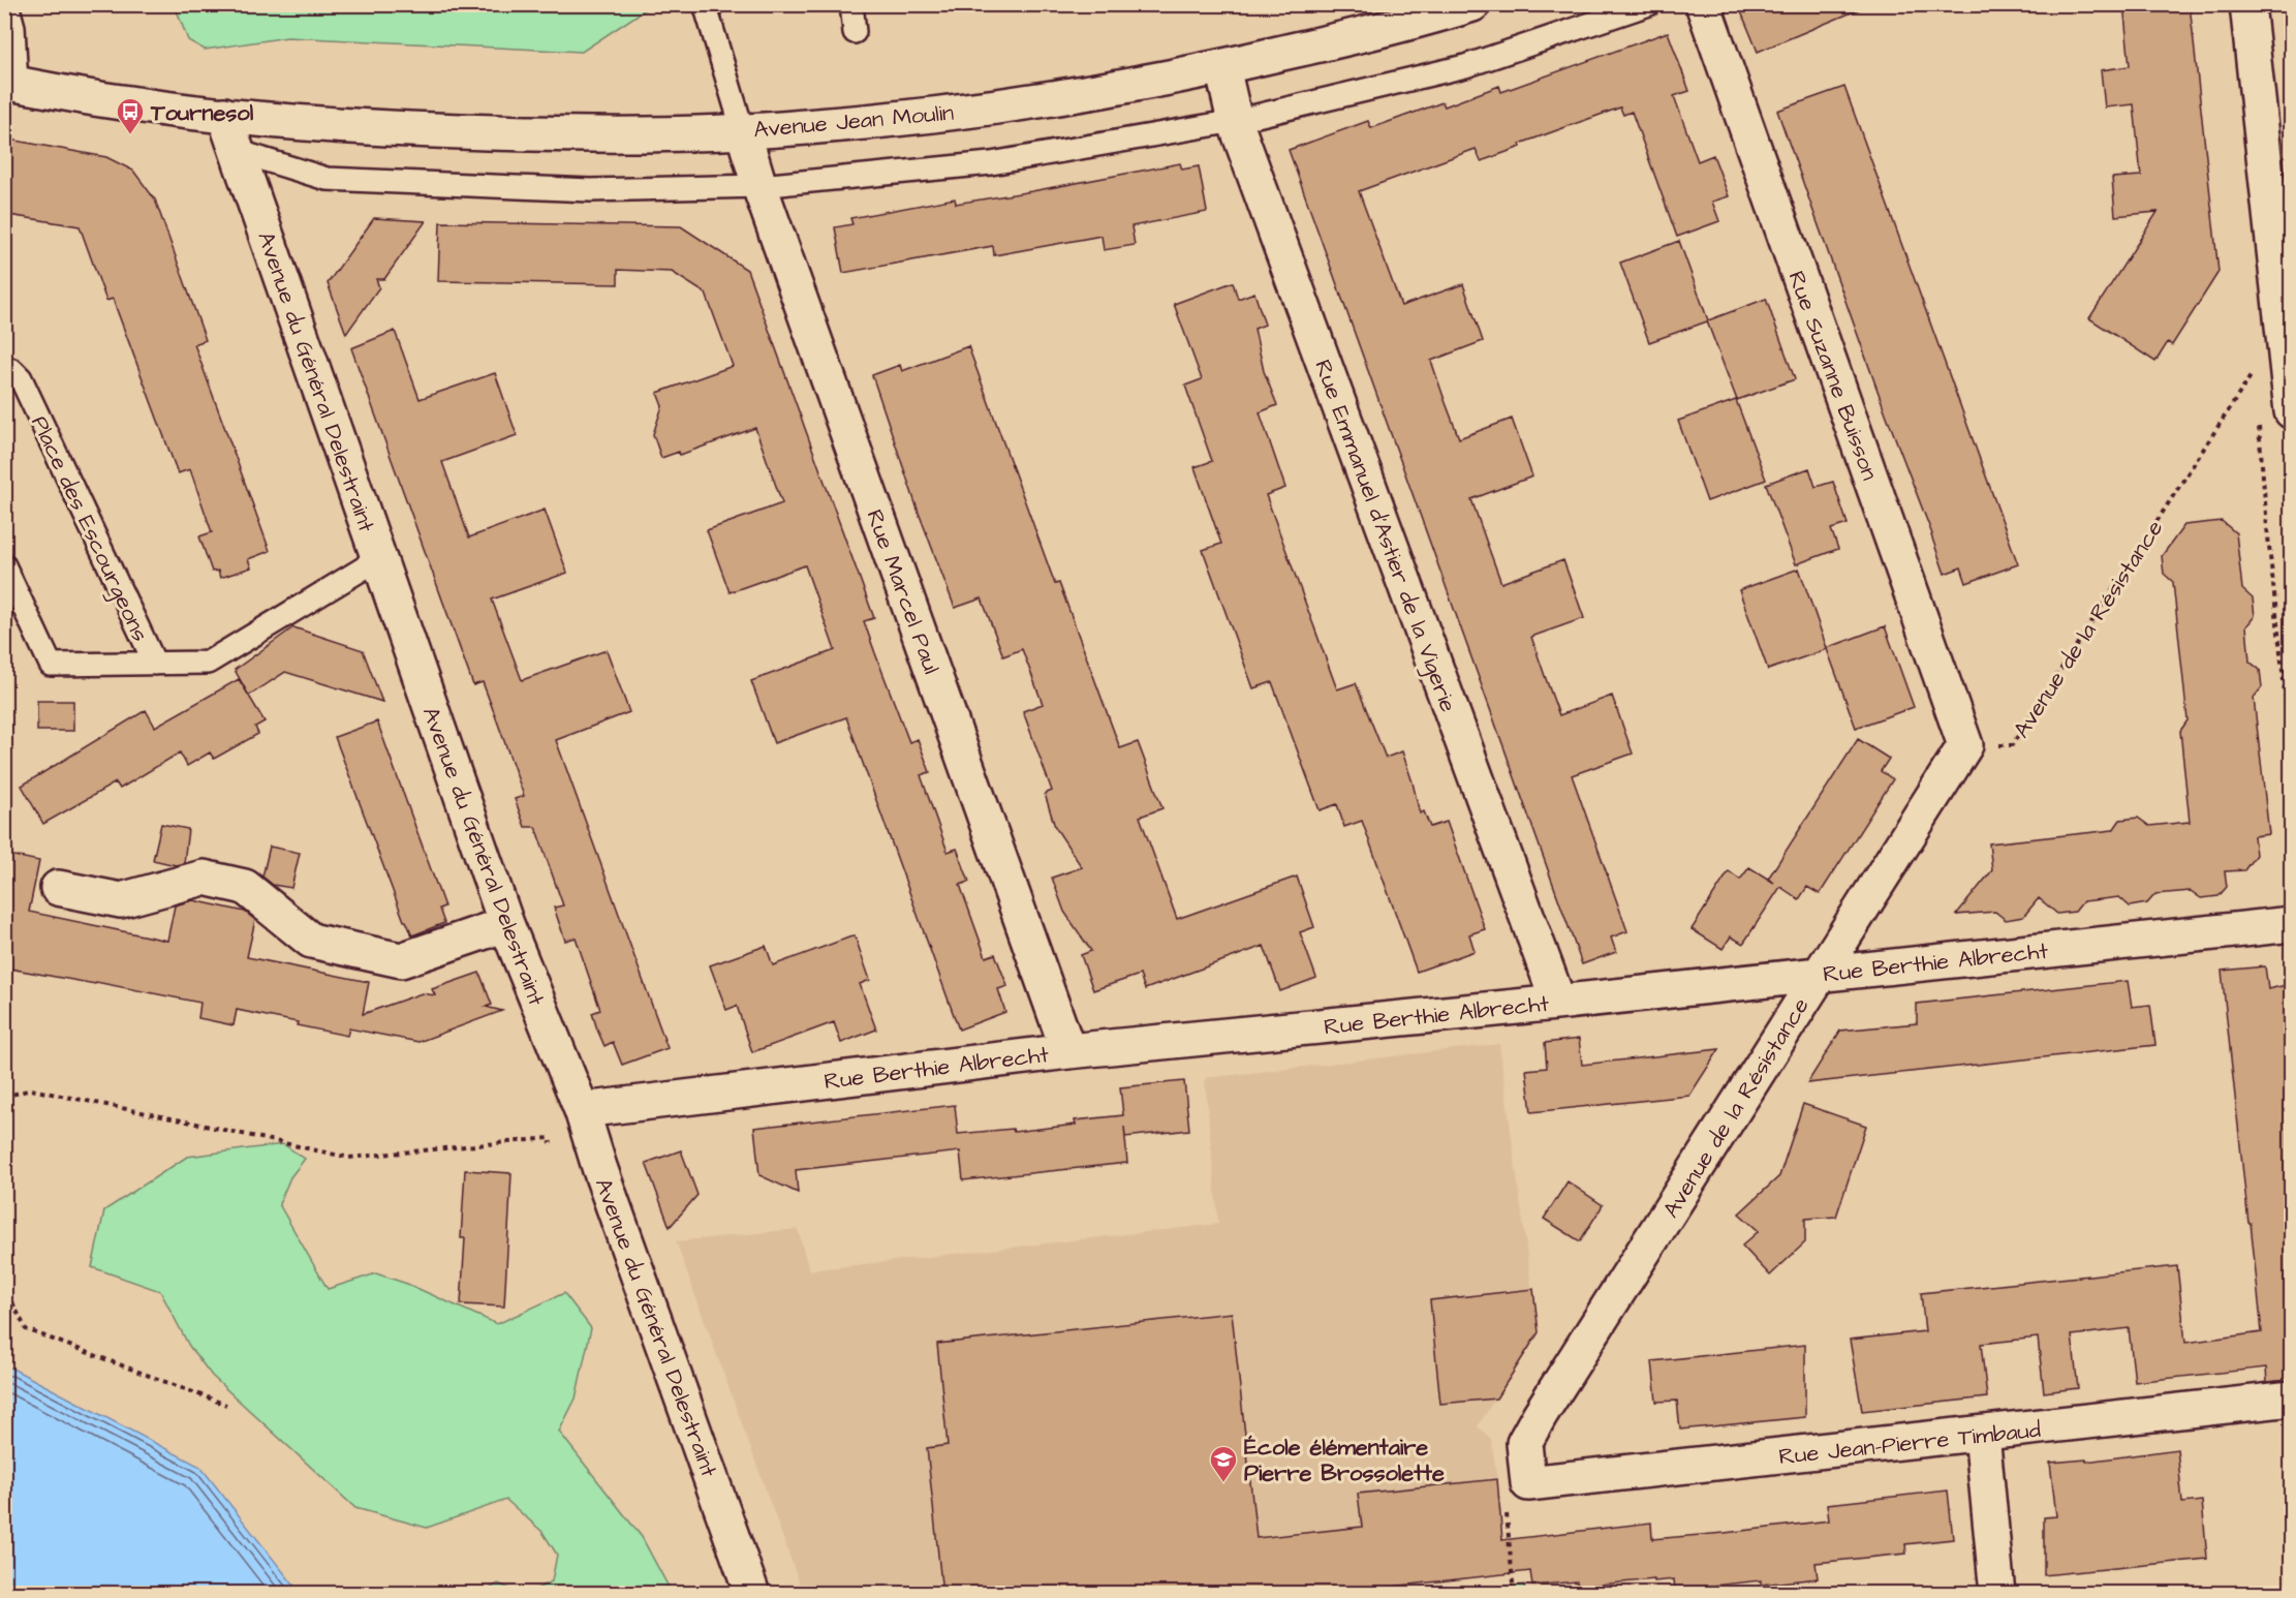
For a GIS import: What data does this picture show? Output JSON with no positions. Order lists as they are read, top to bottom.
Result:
{
  "streets": {
    "street": [
      "Avenue Jean Moulin",
      "Rue Suzanne Buisson",
      "Avenue du Général Delestraint",
      "Rue Emmanuel d'Astier de la Vigerie",
      "Rue Marcel Paul",
      "Avenue de la Résistance",
      "Rue Berthie Albrecht",
      "Rue Jean-Pierre Timbaud"
    ],
    "lane": ["Place des Escourgeons"]
  },
  "crossings": [
    ["Avenue Jean Moulin", "Avenue du Général Delestraint"],
    ["Avenue Jean Moulin", "Rue Emmanuel d'Astier de la Vigerie"],
    ["Avenue Jean Moulin", "Rue Marcel Paul"],
    ["Rue Suzanne Buisson", "Avenue de la Résistance"],
    ["Avenue du Général Delestraint", "Place des Escourgeons"],
    ["Avenue du Général Delestraint", "Rue Berthie Albrecht"],
    ["Rue Emmanuel d'Astier de la Vigerie", "Rue Berthie Albrecht"],
    ["Rue Marcel Paul", "Rue Berthie Albrecht"],
    ["Avenue de la Résistance", "Rue Berthie Albrecht"],
    ["Avenue de la Résistance", "Rue Jean-Pierre Timbaud"]
  ],
  "places": {
    "bus stop": ["Tournesol"],
    "school or university": ["École élémentaire Pierre Brossolette"]
  }
}
